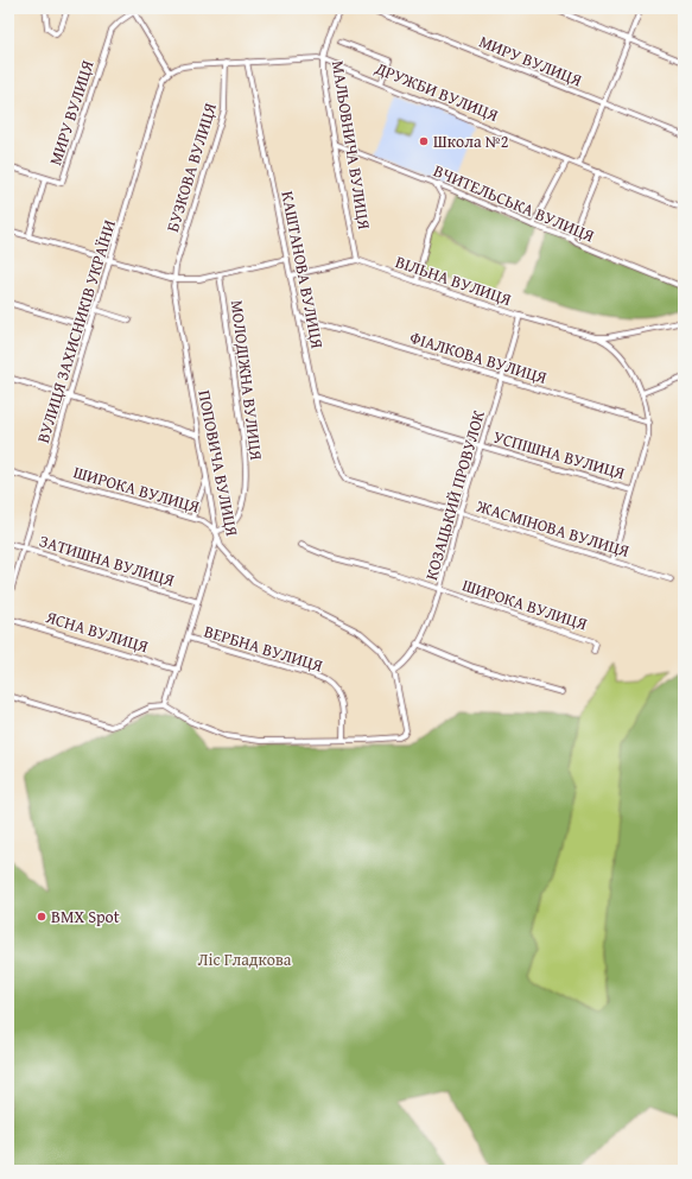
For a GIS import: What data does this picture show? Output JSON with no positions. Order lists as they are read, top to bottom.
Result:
{
  "streets": {
    "street": [
      "МИРУ ВУЛИЦЯ",
      "ДРУЖБИ ВУЛИЦЯ",
      "МАЛЬОВНИЧА ВУЛИЦЯ",
      "БУЗКОВА ВУЛИЦЯ",
      "ВЧИТЕЛЬСЬКА ВУЛИЦЯ",
      "КАШТАНОВА ВУЛИЦЯ",
      "ВІЛЬНА ВУЛИЦЯ",
      "ВУЛИЦЯ ЗАХИСНИКІВ УКРАЇНИ",
      "ФІАЛКОВА ВУЛИЦЯ",
      "МОЛОДІЖНА ВУЛИЦЯ",
      "УСПІШНА ВУЛИЦЯ",
      "ПОПОВИЧА ВУЛИЦЯ",
      "ШИРОКА ВУЛИЦЯ",
      "КОЗАЦЬКИЙ ПРОВУЛОК",
      "ЖАСМІНОВА ВУЛИЦЯ",
      "ЗАТИШНА ВУЛИЦЯ",
      "ЯСНА ВУЛИЦЯ",
      "ВЕРБНА ВУЛИЦЯ"
    ]
  },
  "crossings": [
    ["ДРУЖБИ ВУЛИЦЯ", "МАЛЬОВНИЧА ВУЛИЦЯ"],
    ["ДРУЖБИ ВУЛИЦЯ", "БУЗКОВА ВУЛИЦЯ"],
    ["ДРУЖБИ ВУЛИЦЯ", "КАШТАНОВА ВУЛИЦЯ"],
    ["ДРУЖБИ ВУЛИЦЯ", "ВУЛИЦЯ ЗАХИСНИКІВ УКРАЇНИ"],
    ["МАЛЬОВНИЧА ВУЛИЦЯ", "ВЧИТЕЛЬСЬКА ВУЛИЦЯ"],
    ["МАЛЬОВНИЧА ВУЛИЦЯ", "ВІЛЬНА ВУЛИЦЯ"],
    ["БУЗКОВА ВУЛИЦЯ", "ПОПОВИЧА ВУЛИЦЯ"],
    ["КАШТАНОВА ВУЛИЦЯ", "ФІАЛКОВА ВУЛИЦЯ"],
    ["КАШТАНОВА ВУЛИЦЯ", "УСПІШНА ВУЛИЦЯ"],
    ["КАШТАНОВА ВУЛИЦЯ", "ЖАСМІНОВА ВУЛИЦЯ"],
    ["ВІЛЬНА ВУЛИЦЯ", "КОЗАЦЬКИЙ ПРОВУЛОК"],
    ["ВУЛИЦЯ ЗАХИСНИКІВ УКРАЇНИ", "ШИРОКА ВУЛИЦЯ"],
    ["ВУЛИЦЯ ЗАХИСНИКІВ УКРАЇНИ", "ЗАТИШНА ВУЛИЦЯ"],
    ["ФІАЛКОВА ВУЛИЦЯ", "КОЗАЦЬКИЙ ПРОВУЛОК"],
    ["МОЛОДІЖНА ВУЛИЦЯ", "ПОПОВИЧА ВУЛИЦЯ"],
    ["МОЛОДІЖНА ВУЛИЦЯ", "ШИРОКА ВУЛИЦЯ"],
    ["УСПІШНА ВУЛИЦЯ", "КОЗАЦЬКИЙ ПРОВУЛОК"],
    ["ПОПОВИЧА ВУЛИЦЯ", "ШИРОКА ВУЛИЦЯ"],
    ["ПОПОВИЧА ВУЛИЦЯ", "КОЗАЦЬКИЙ ПРОВУЛОК"],
    ["ПОПОВИЧА ВУЛИЦЯ", "ВЕРБНА ВУЛИЦЯ"],
    ["ШИРОКА ВУЛИЦЯ", "КОЗАЦЬКИЙ ПРОВУЛОК"],
    ["КОЗАЦЬКИЙ ПРОВУЛОК", "ЖАСМІНОВА ВУЛИЦЯ"]
  ],
  "parks": ["Ліс Гладкова"],
  "places": ["Школа №2", "BMX Spot"]
}
